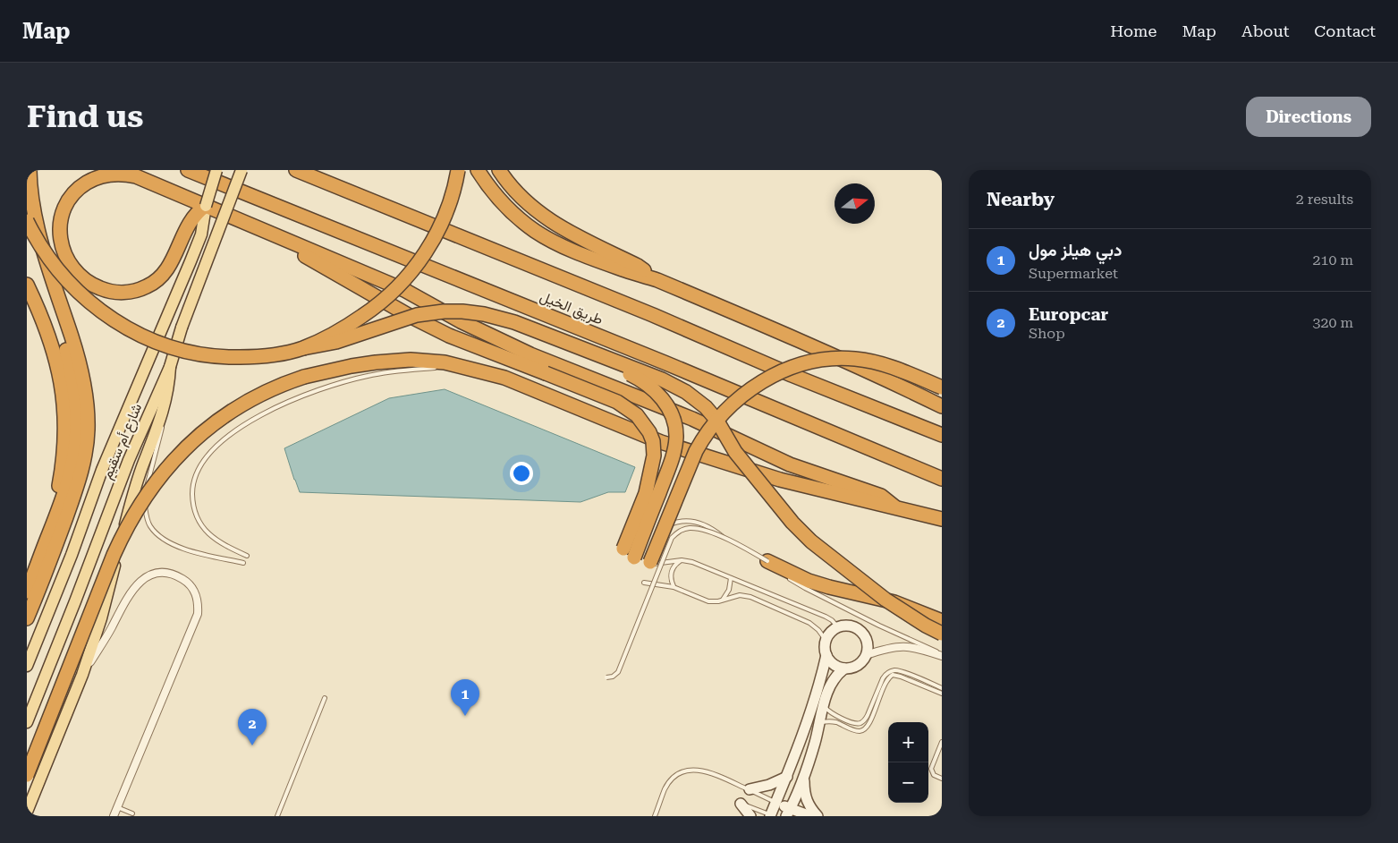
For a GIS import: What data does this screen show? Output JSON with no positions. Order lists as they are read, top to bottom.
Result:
{
  "streets": {
    "highway": ["طريق الخيل"],
    "main road": ["شارع أم سقيم"]
  },
  "north": "right",
  "page": {
    "header": "Map",
    "nav": [
      "Home",
      "Map",
      "About",
      "Contact"
    ],
    "buttons": "Directions",
    "title": "Find us",
    "heading": ["Nearby", "2 results"],
    "list": [
      {
        "mark": "1",
        "name": "دبي هيلز مول",
        "note": "Supermarket",
        "value": "210 m"
      },
      {
        "mark": "2",
        "name": "Europcar",
        "note": "Shop",
        "value": "320 m"
      }
    ],
    "pins": ["1", "2"],
    "map_buttons": ["+", "−"]
  }
}
